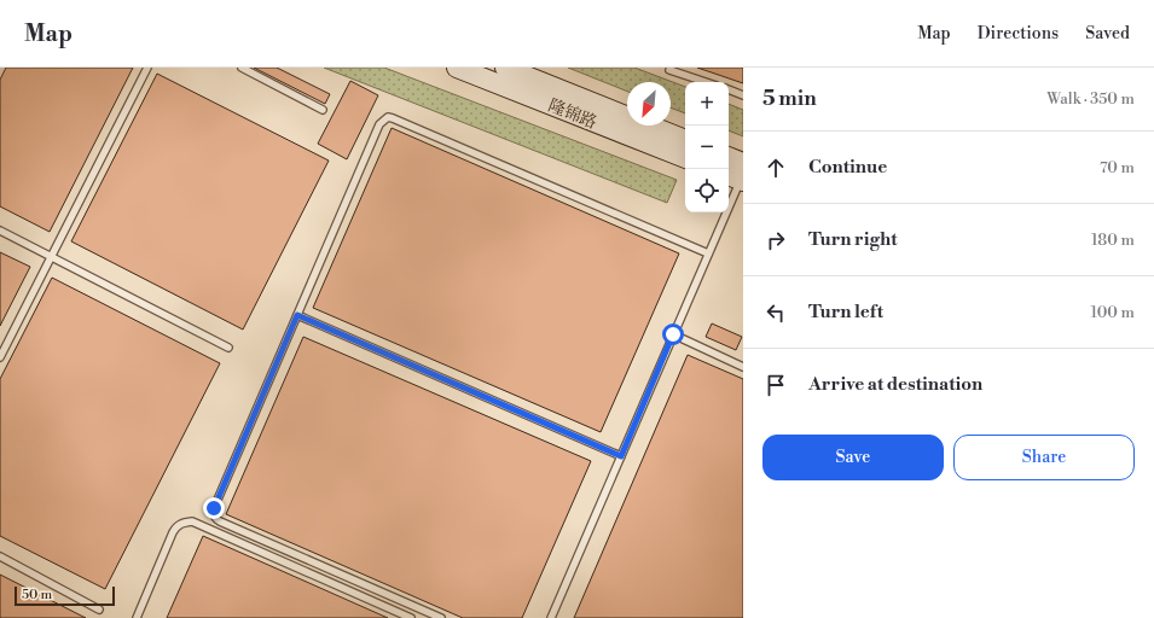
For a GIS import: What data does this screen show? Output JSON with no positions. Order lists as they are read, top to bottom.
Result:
{
  "streets": {
    "main road": ["隆锦路"]
  },
  "scale_bar": "50 m",
  "north": "bottom left",
  "page": {
    "header": "Map",
    "nav": ["Map", "Directions", "Saved"],
    "heading": ["5 min", "Walk · 350 m"],
    "map_buttons": ["+", "−"],
    "list": [
      ["Continue", "70 m"],
      ["Turn right", "180 m"],
      ["Turn left", "100 m"],
      "Arrive at destination"
    ],
    "buttons": ["Save", "Share"],
    "scale": "50 m"
  }
}
